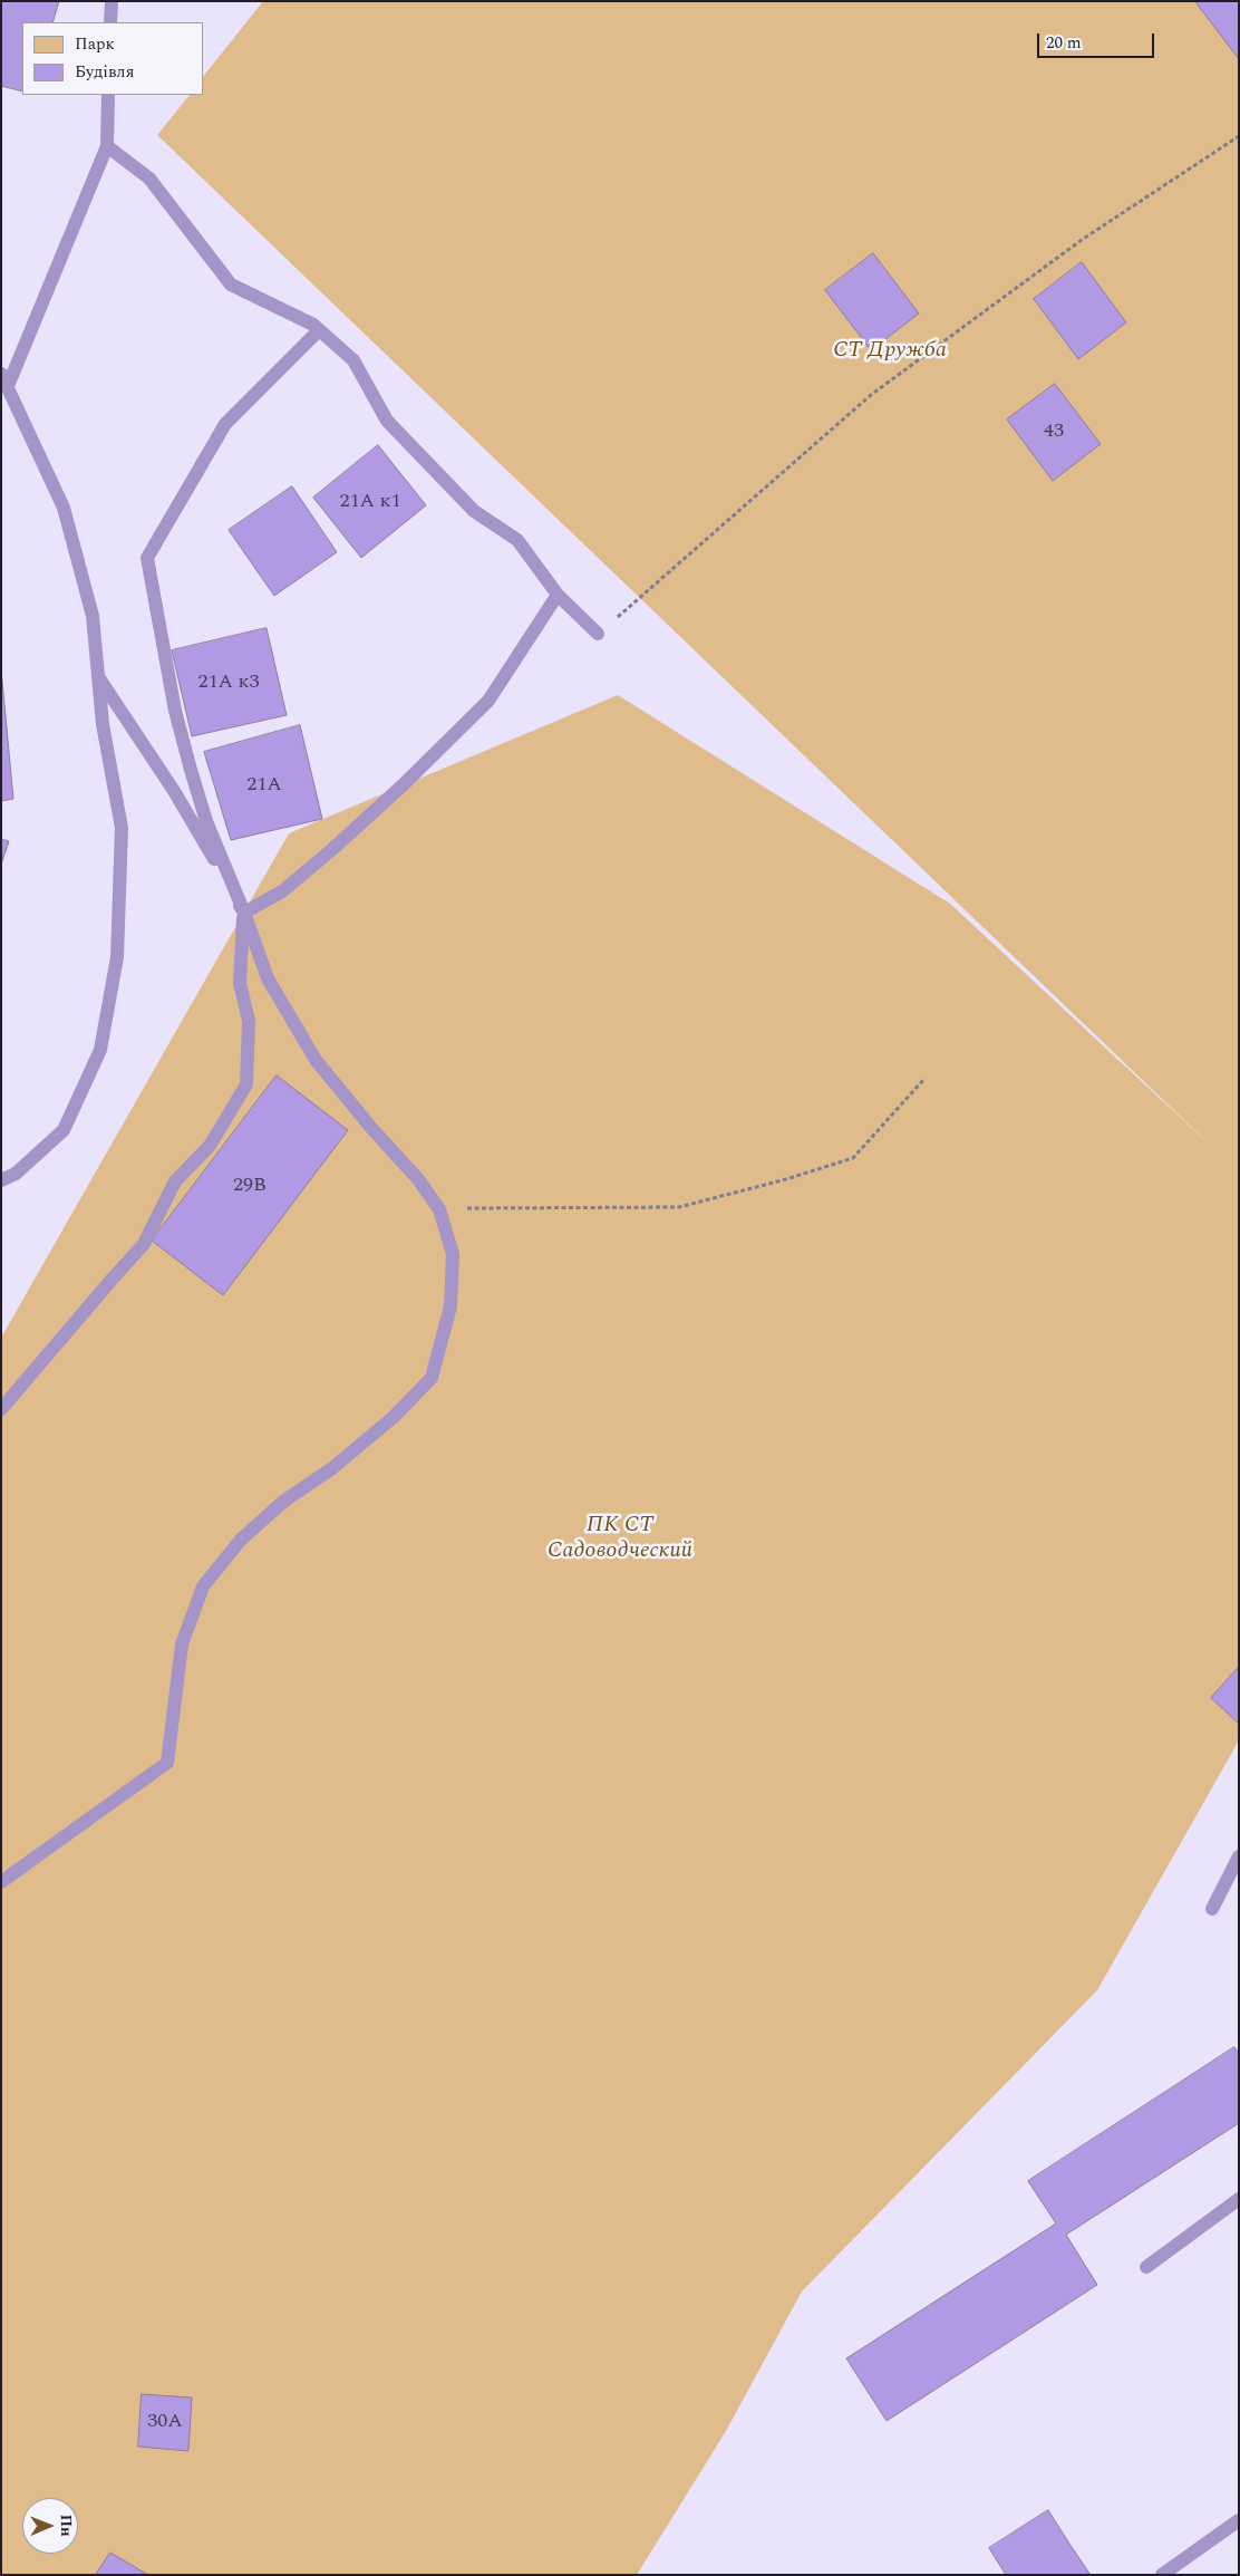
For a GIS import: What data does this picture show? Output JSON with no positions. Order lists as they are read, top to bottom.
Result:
{
  "parks": ["СТ Дружба", "ПК СТ Садоводческий"],
  "house_numbers": [
    "43",
    "21А к1",
    "21А к3",
    "21А",
    "29В",
    "30А"
  ],
  "legend": ["Парк", "Будівля"],
  "scale_bar": "20 m",
  "north": "right"
}
